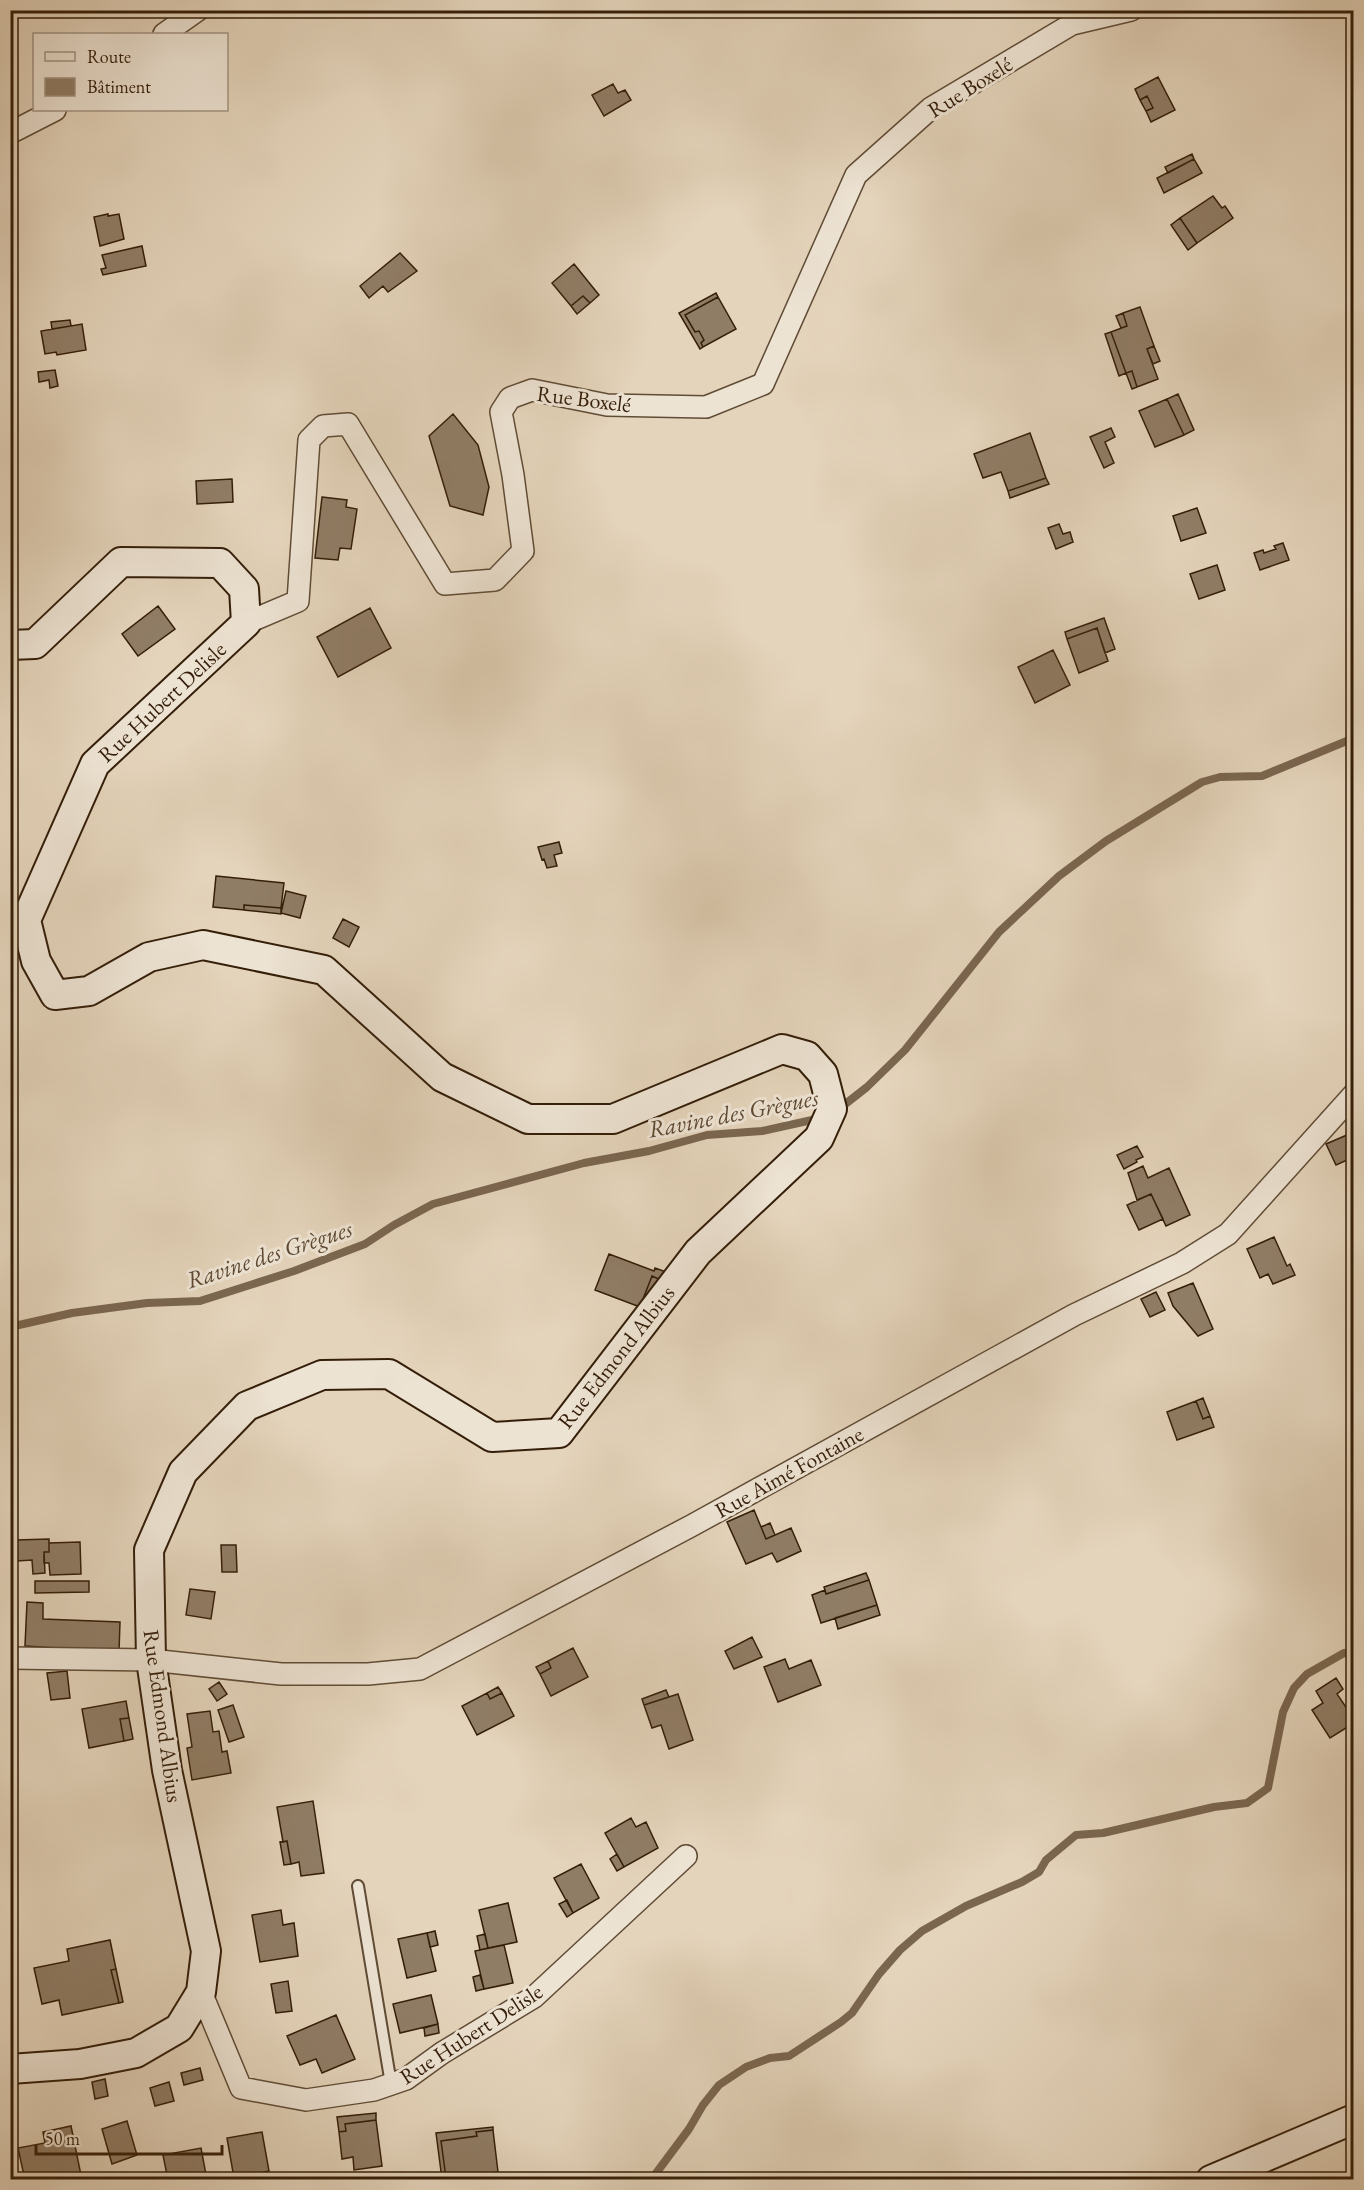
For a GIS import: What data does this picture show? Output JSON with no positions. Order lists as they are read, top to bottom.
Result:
{
  "streets": {
    "main road": ["Rue Hubert Delisle", "Rue Edmond Albius"],
    "street": ["Rue Boxelé", "Rue Aimé Fontaine"]
  },
  "crossings": [
    ["Rue Boxelé", "Rue Hubert Delisle"],
    ["Rue Hubert Delisle", "Rue Edmond Albius"],
    ["Rue Edmond Albius", "Rue Aimé Fontaine"]
  ],
  "water": ["Ravine des Grègues"],
  "legend": ["Route", "Bâtiment"],
  "scale_bar": "50 m"
}
